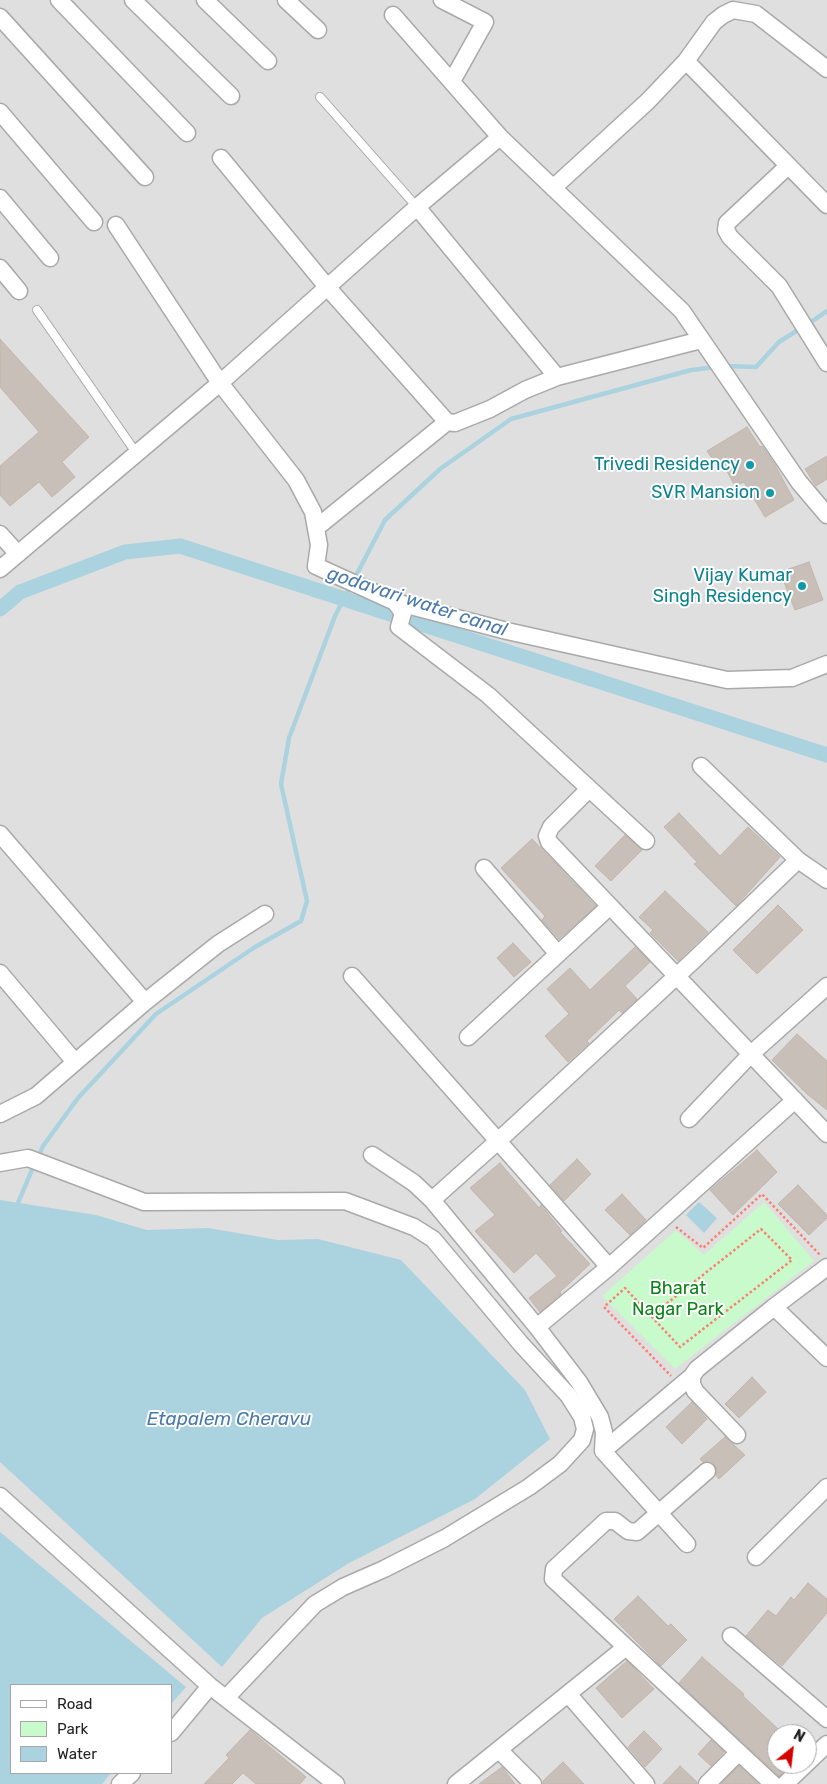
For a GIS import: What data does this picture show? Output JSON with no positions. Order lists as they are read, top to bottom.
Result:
{
  "water": ["godavari water canal", "Etapalem Cheravu"],
  "parks": ["Bharat Nagar Park"],
  "places": ["Trivedi Residency", "SVR Mansion", "Vijay Kumar Singh Residency"],
  "legend": ["Road", "Park", "Water"],
  "north": "top right"
}
